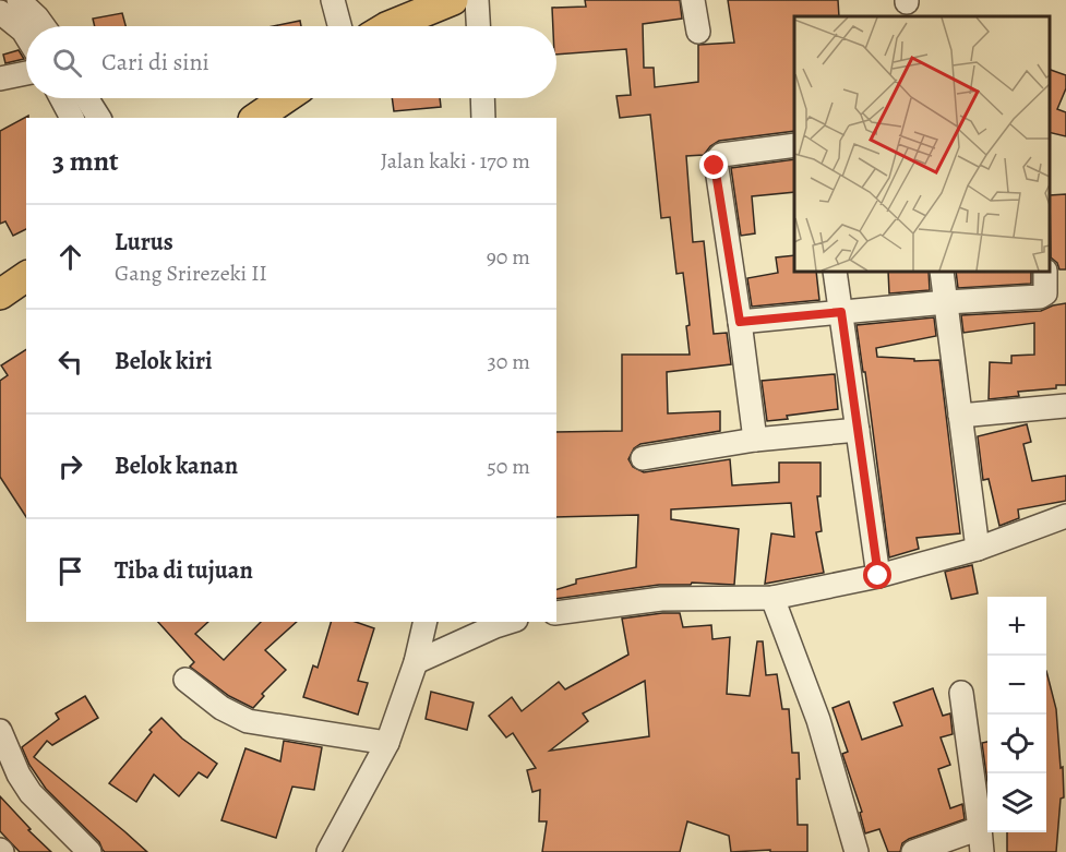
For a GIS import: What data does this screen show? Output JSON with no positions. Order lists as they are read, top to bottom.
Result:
{
  "page": {
    "search": "Cari di sini",
    "heading": ["3 mnt", "Jalan kaki · 170 m"],
    "list": [
      ["Lurus", "Gang Srirezeki II", "90 m"],
      ["Belok kiri", "30 m"],
      ["Belok kanan", "50 m"],
      "Tiba di tujuan"
    ],
    "map_buttons": ["+", "−"]
  }
}
